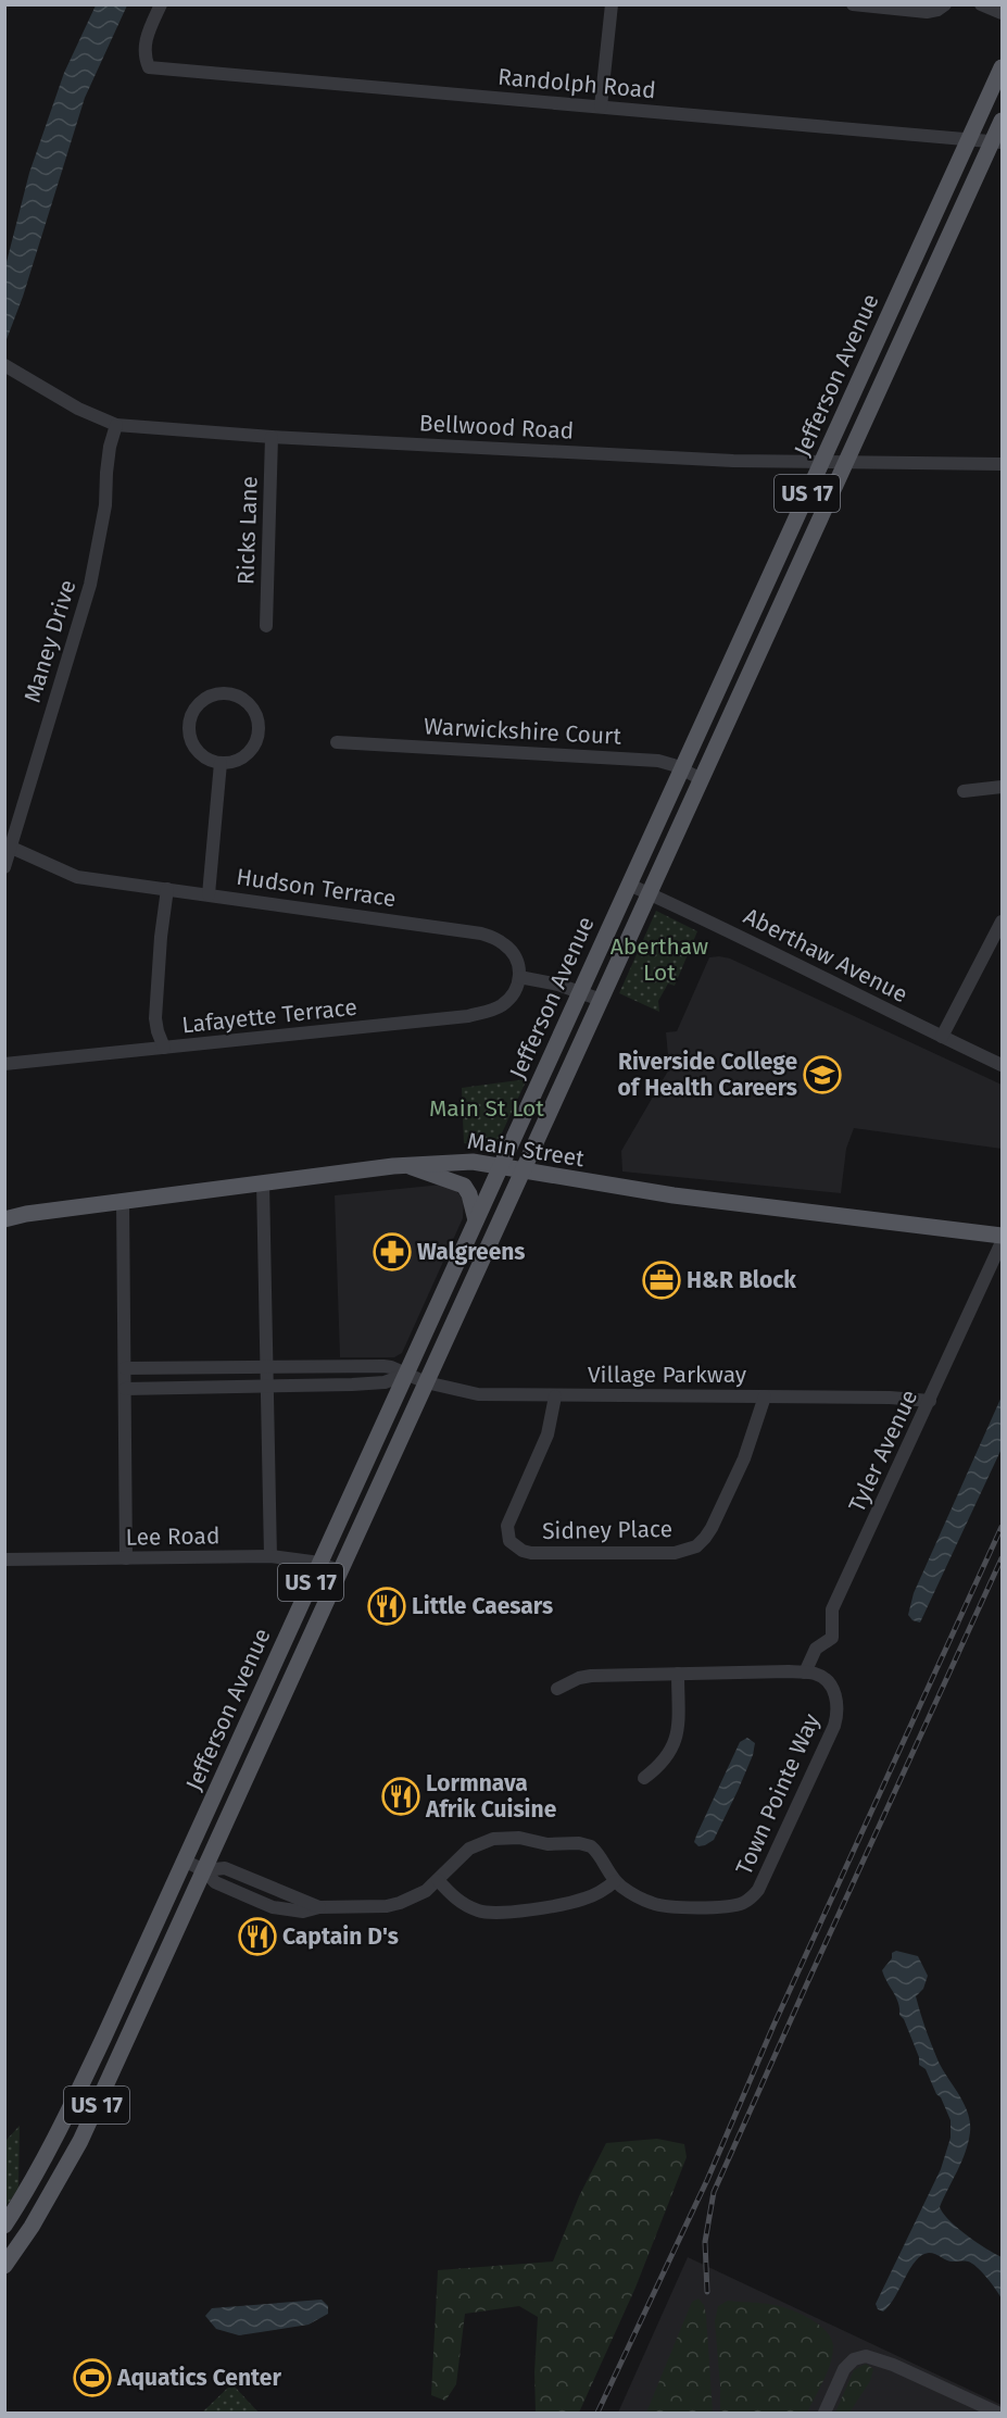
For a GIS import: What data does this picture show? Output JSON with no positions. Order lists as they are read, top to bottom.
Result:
{
  "streets": {
    "main road": ["Jefferson Avenue", "US 17", "Main Street"],
    "street": [
      "Randolph Road",
      "Bellwood Road",
      "Ricks Lane",
      "Maney Drive",
      "Warwickshire Court",
      "Hudson Terrace",
      "Aberthaw Avenue",
      "Lafayette Terrace",
      "Village Parkway",
      "Tyler Avenue",
      "Sidney Place",
      "Lee Road",
      "Town Pointe Way"
    ]
  },
  "crossings": [
    ["Randolph Road", "Jefferson Avenue"],
    ["Jefferson Avenue", "Bellwood Road"],
    ["Jefferson Avenue", "Warwickshire Court"],
    ["Jefferson Avenue", "Aberthaw Avenue"],
    ["Jefferson Avenue", "Main Street"],
    ["Jefferson Avenue", "Village Parkway"],
    ["Jefferson Avenue", "Lee Road"],
    ["Bellwood Road", "Ricks Lane"],
    ["Bellwood Road", "Maney Drive"],
    ["Maney Drive", "Hudson Terrace"],
    ["Hudson Terrace", "Lafayette Terrace"],
    ["Village Parkway", "Tyler Avenue"],
    ["Village Parkway", "Sidney Place"],
    ["Tyler Avenue", "Town Pointe Way"]
  ],
  "parks": ["Aberthaw Lot", "Main St Lot"],
  "places": {
    "school or university": ["Riverside College of Health Careers"],
    "pharmacy": ["Walgreens"],
    "office": ["H&R Block"],
    "restaurant": ["Little Caesars", "Lormnava Afrik Cuisine", "Captain D's"],
    "sports": ["Aquatics Center"]
  }
}
